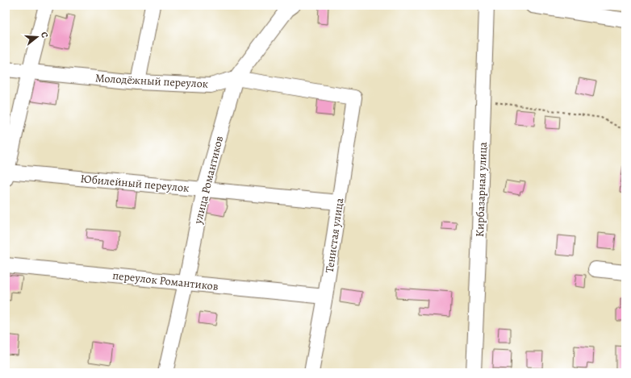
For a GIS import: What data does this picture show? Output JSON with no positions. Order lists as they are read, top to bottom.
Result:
{
  "streets": {
    "street": [
      "Молодёжный переулок",
      "улица Романтиков",
      "Юбилейный переулок",
      "Кирбазарная улица",
      "Тенистая улица",
      "переулок Романтиков"
    ]
  },
  "crossings": [
    ["Молодёжный переулок", "улица Романтиков"],
    ["Молодёжный переулок", "Тенистая улица"],
    ["улица Романтиков", "Юбилейный переулок"],
    ["улица Романтиков", "переулок Романтиков"],
    ["Юбилейный переулок", "Тенистая улица"],
    ["Тенистая улица", "переулок Романтиков"]
  ],
  "north": "right"
}
